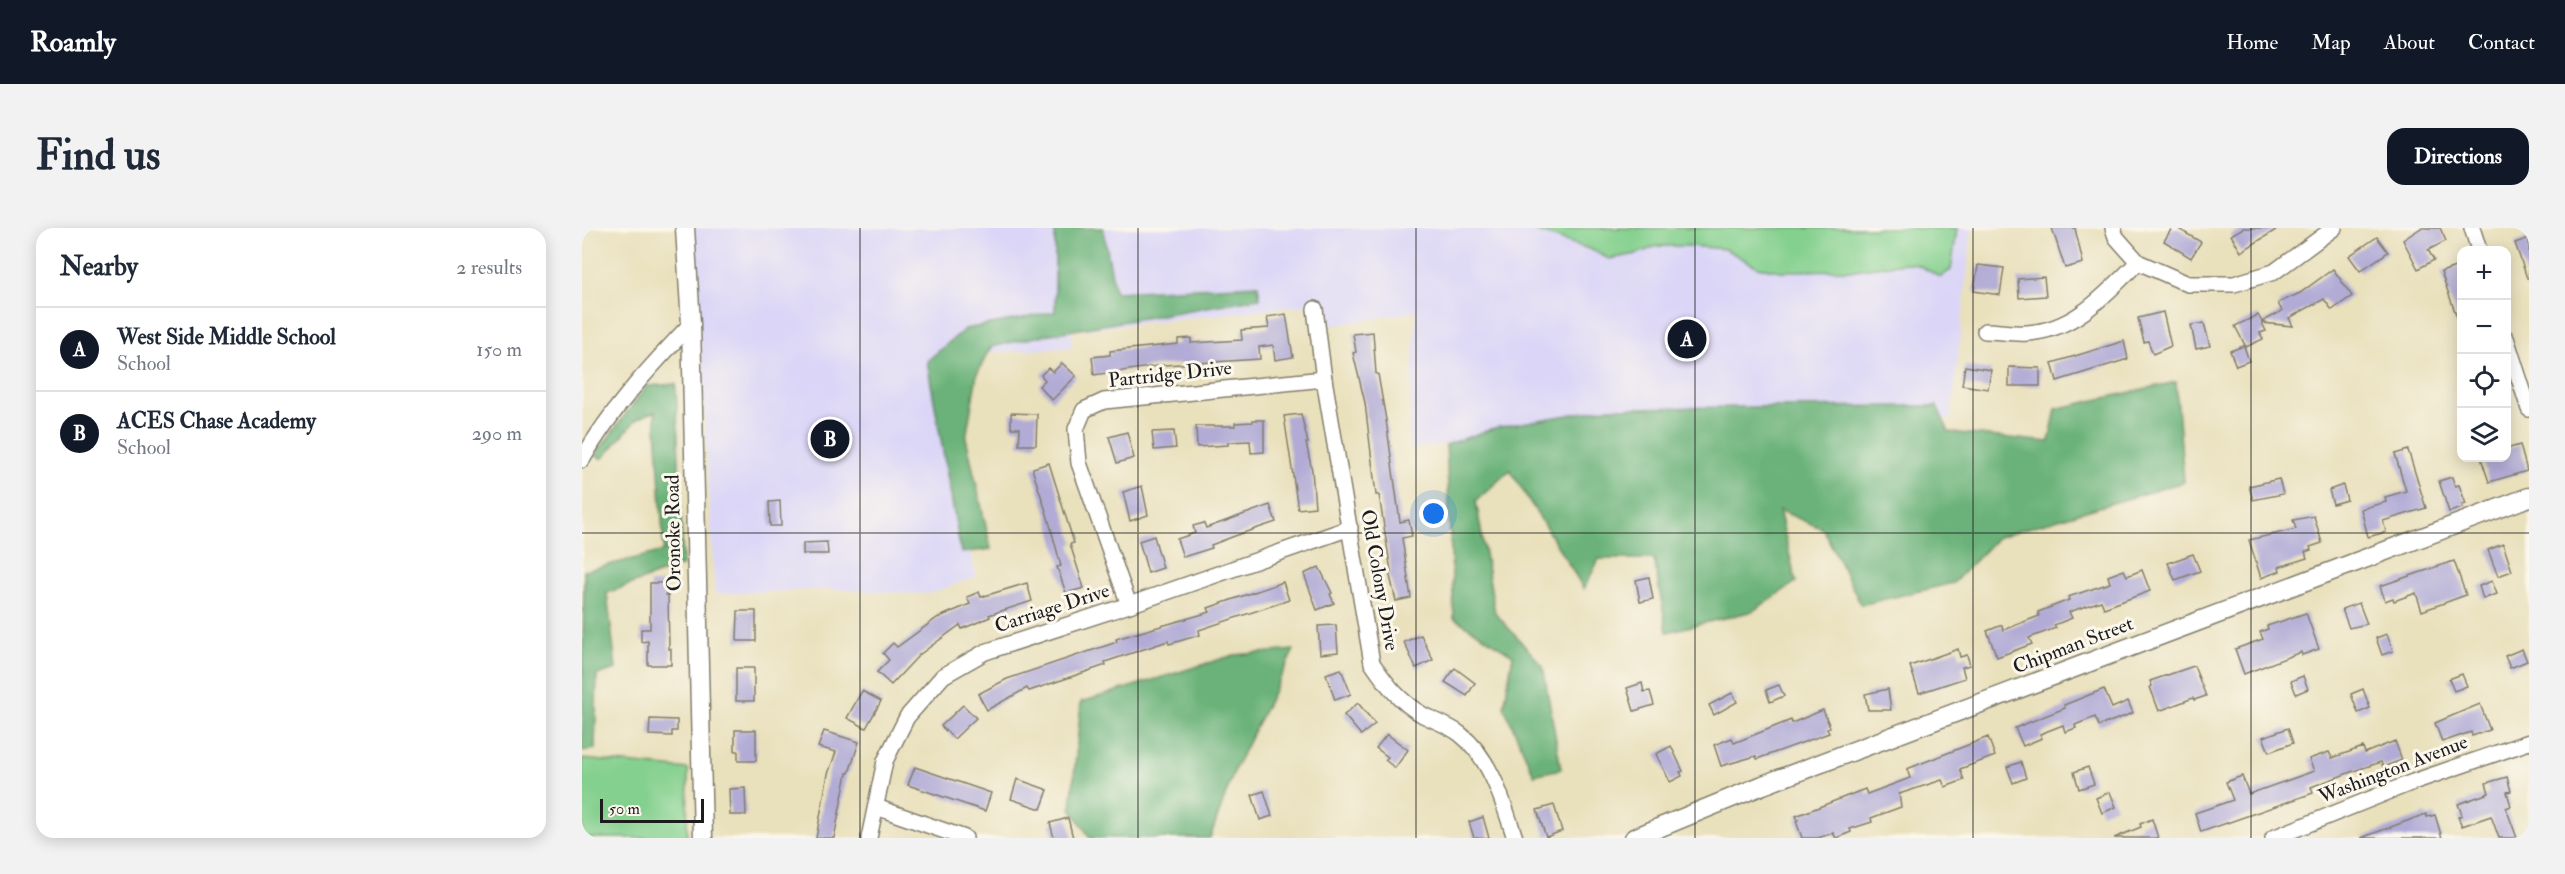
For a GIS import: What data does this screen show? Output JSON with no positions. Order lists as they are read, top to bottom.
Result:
{
  "streets": {
    "street": [
      "Partridge Drive",
      "Oronoke Road",
      "Old Colony Drive",
      "Carriage Drive",
      "Chipman Street",
      "Washington Avenue"
    ]
  },
  "crossings": [
    ["Partridge Drive", "Old Colony Drive"],
    ["Partridge Drive", "Carriage Drive"],
    ["Old Colony Drive", "Carriage Drive"]
  ],
  "scale_bar": "50 m",
  "page": {
    "header": "Roamly",
    "nav": [
      "Home",
      "Map",
      "About",
      "Contact"
    ],
    "buttons": "Directions",
    "title": "Find us",
    "heading": ["Nearby", "2 results"],
    "map_buttons": ["+", "−"],
    "list": [
      {
        "mark": "A",
        "name": "West Side Middle School",
        "note": "School",
        "value": "150 m"
      },
      {
        "mark": "B",
        "name": "ACES Chase Academy",
        "note": "School",
        "value": "290 m"
      }
    ],
    "pins": ["A", "B"],
    "scale": "50 m"
  }
}
